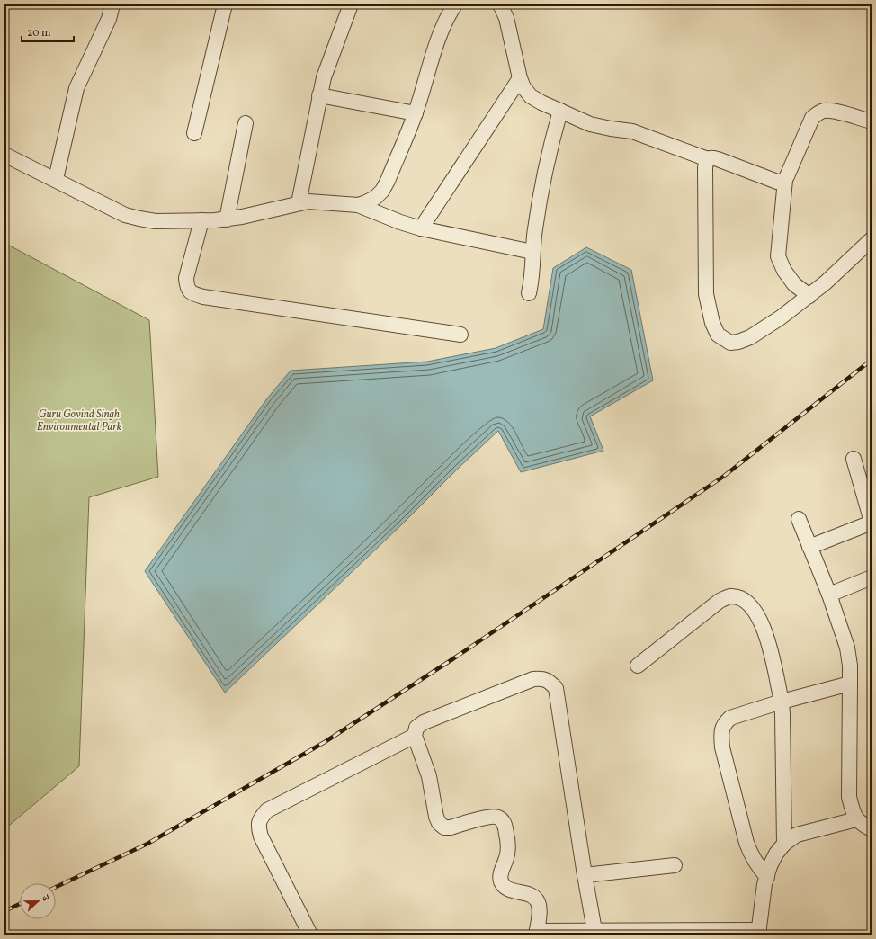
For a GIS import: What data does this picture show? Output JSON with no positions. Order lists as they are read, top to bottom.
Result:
{
  "parks": ["Guru Govind Singh Environmental Park"],
  "scale_bar": "20 m",
  "north": "right"
}
